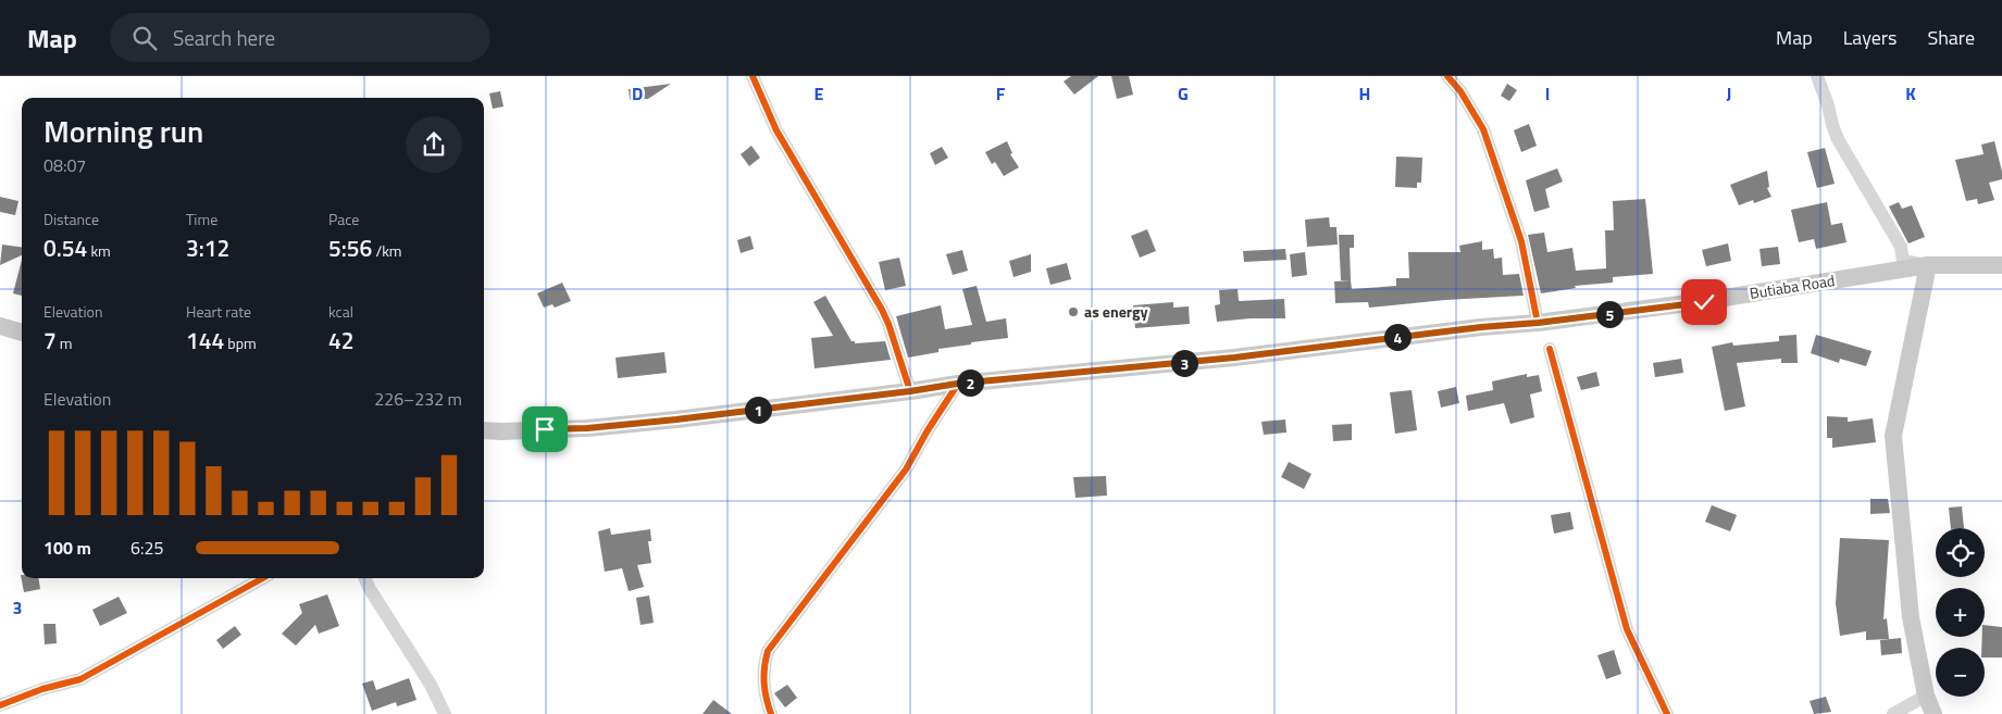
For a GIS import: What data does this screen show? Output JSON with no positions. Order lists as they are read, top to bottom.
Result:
{
  "streets": {
    "main road": ["Butiaba Road"]
  },
  "places": ["as energy"],
  "page": {
    "header": "Map",
    "search": "Search here",
    "nav": ["Map", "Layers", "Share"],
    "heading": ["Morning run", "08:07"],
    "stats": [
      ["Distance", "0.54 km"],
      ["Time", "3:12"],
      ["Pace", "5:56 /km"],
      ["Elevation", "7 m"],
      ["Heart rate", "144 bpm"],
      ["kcal", "42"]
    ],
    "pins": [
      "5",
      "4",
      "3",
      "2",
      "1"
    ],
    "chart": ["Elevation", "226–232 m"],
    "list": [
      {
        "name": "100 m",
        "note": "6:25"
      }
    ],
    "map_buttons": ["+", "−"]
  },
  "grid": {
    "columns": [
      "D",
      "E",
      "F",
      "G",
      "H",
      "I",
      "J",
      "K"
    ],
    "rows": ["3"]
  }
}
